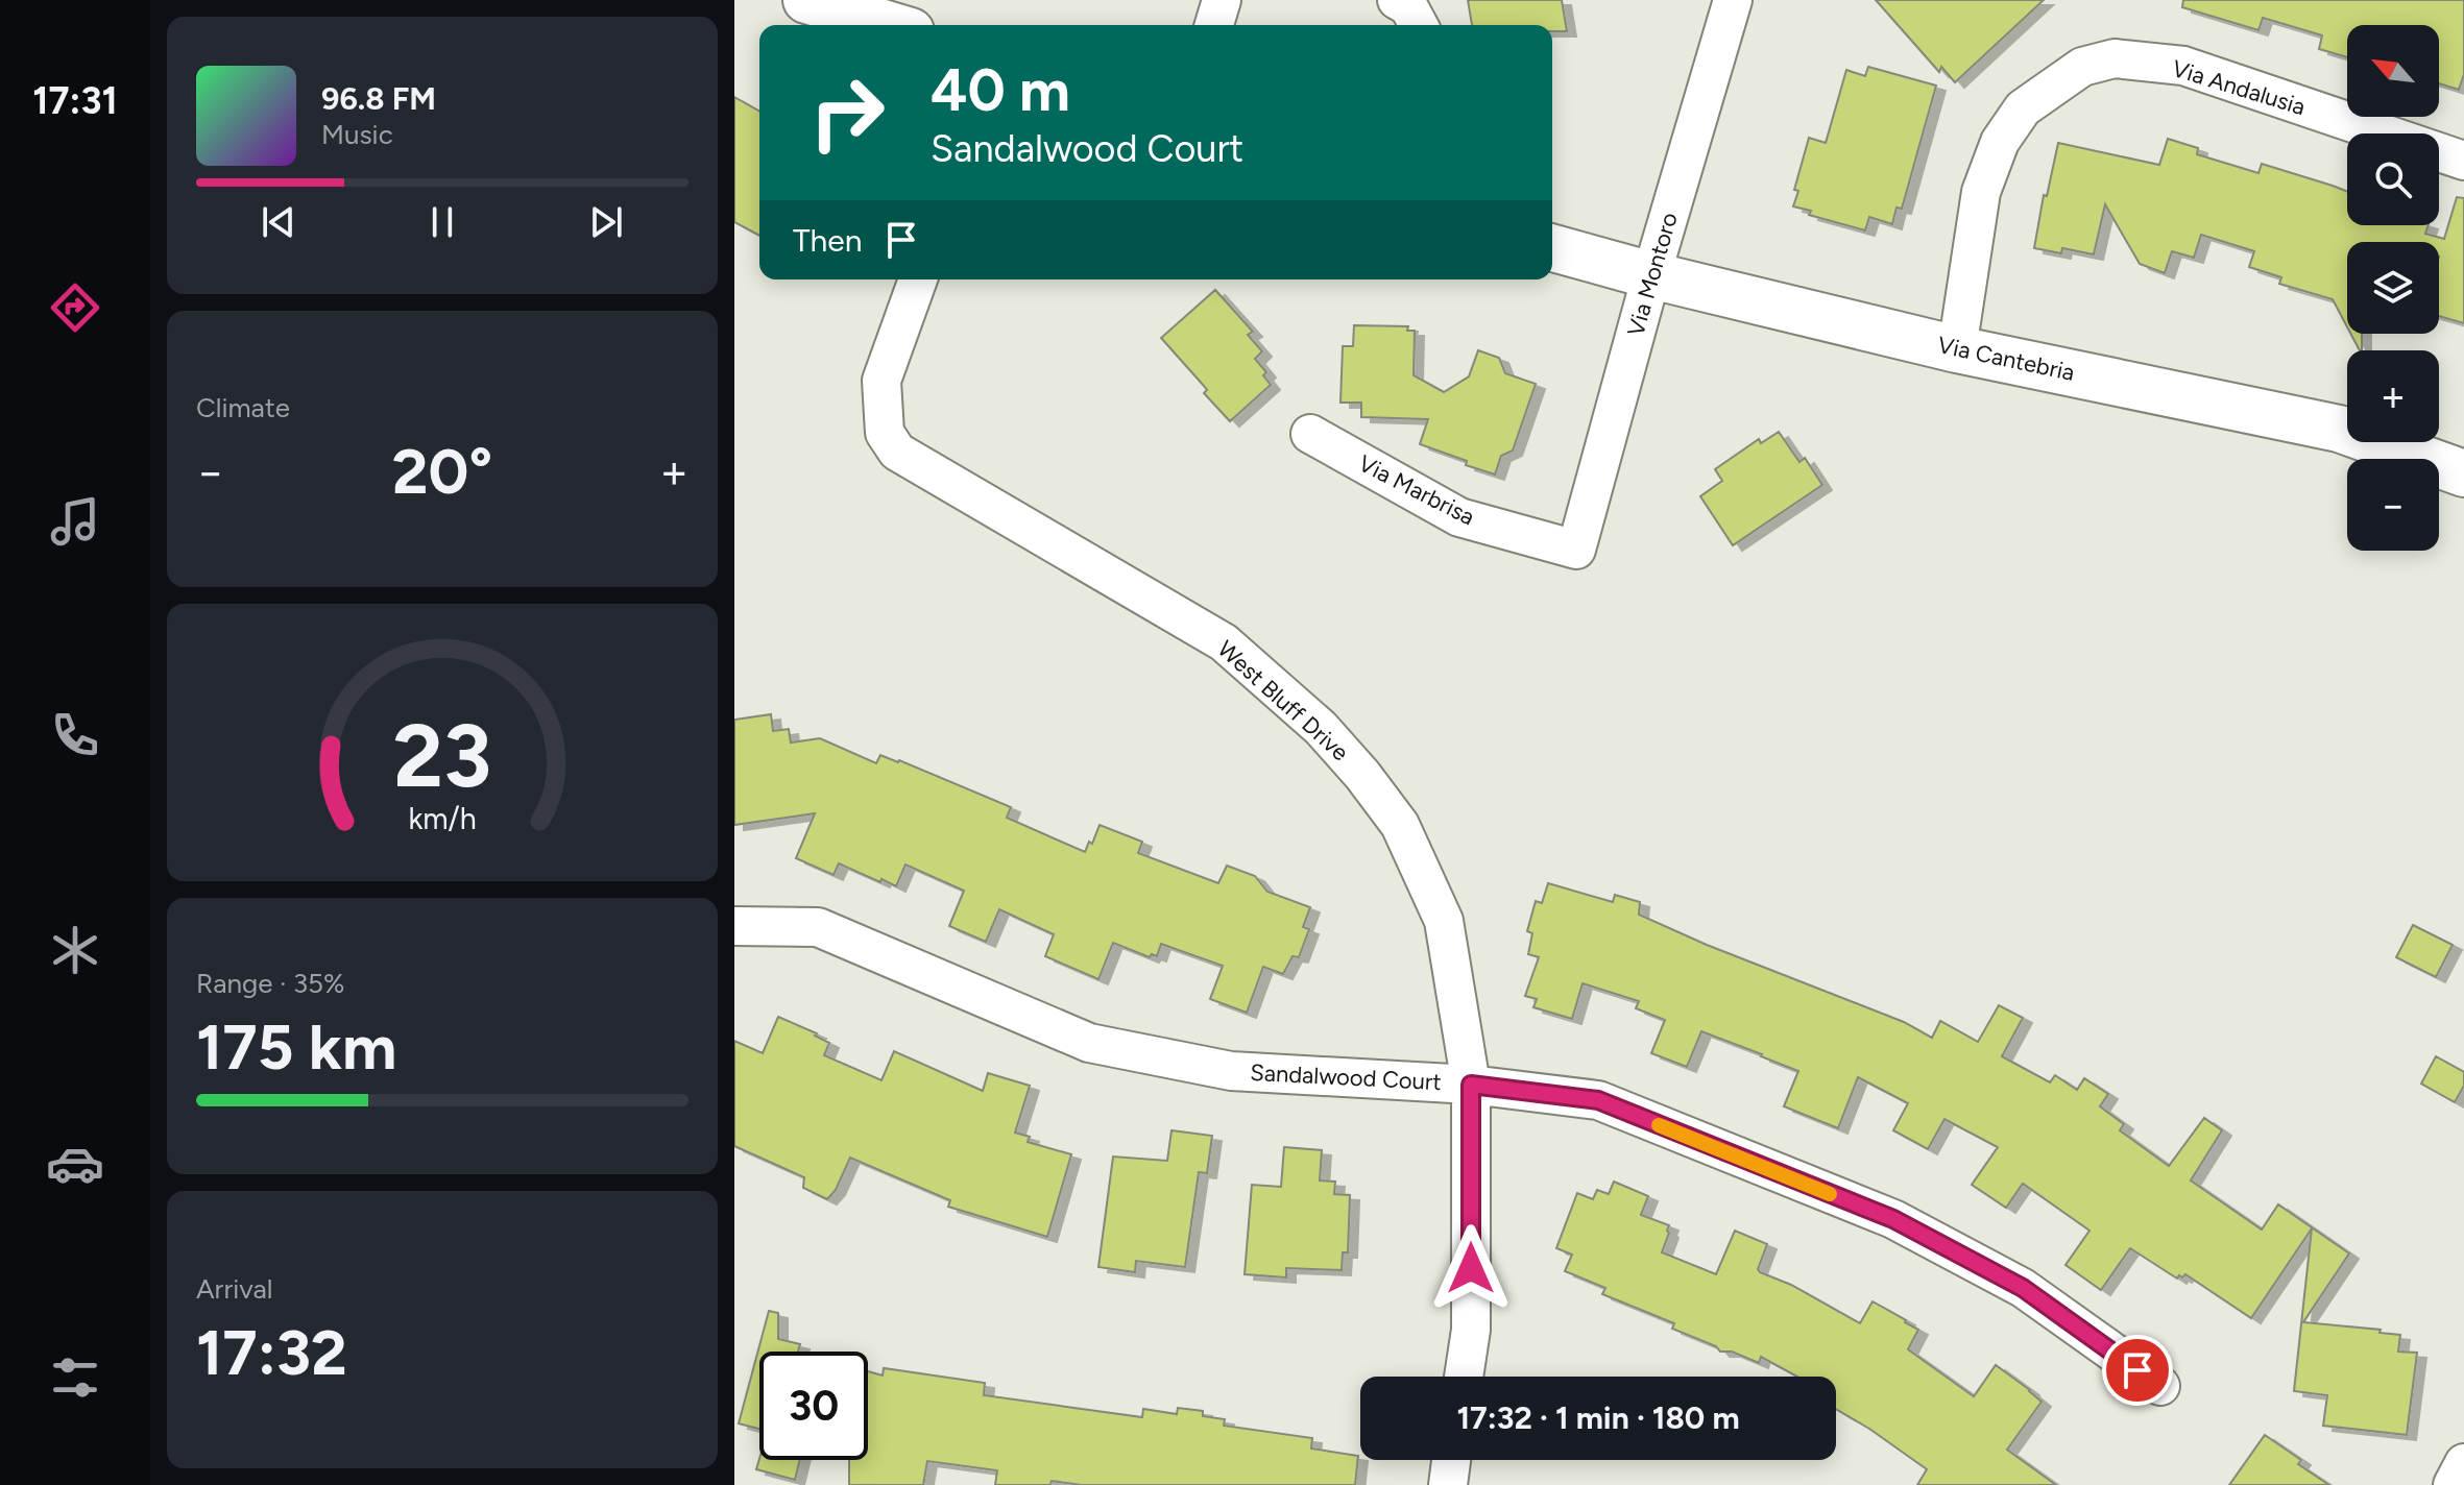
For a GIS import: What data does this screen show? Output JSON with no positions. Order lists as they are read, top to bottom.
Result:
{
  "streets": {
    "main road": ["Via Cantebria"],
    "street": [
      "Via Andalusia",
      "Via Montoro",
      "Via Marbrisa",
      "West Bluff Drive",
      "Sandalwood Court"
    ]
  },
  "crossings": [
    ["Via Andalusia", "Via Cantebria"],
    ["Via Montoro", "Via Cantebria"],
    ["Via Montoro", "Via Marbrisa"],
    ["West Bluff Drive", "Sandalwood Court"]
  ],
  "north": "top left",
  "page": {
    "tabs": "17:31",
    "map_buttons": ["+", "−"],
    "turn": ["40 m", "Sandalwood Court"],
    "song": ["96.8 FM", "Music"],
    "then": "Then",
    "tile": [
      "Climate",
      ["Range · 35%", "175 km"],
      ["Arrival", "17:32"]
    ],
    "heat": ["−", "20°", "+"],
    "limit": "30",
    "trip": "17:32 · 1 min · 180 m",
    "gauge": ["23", "km/h"]
  }
}
